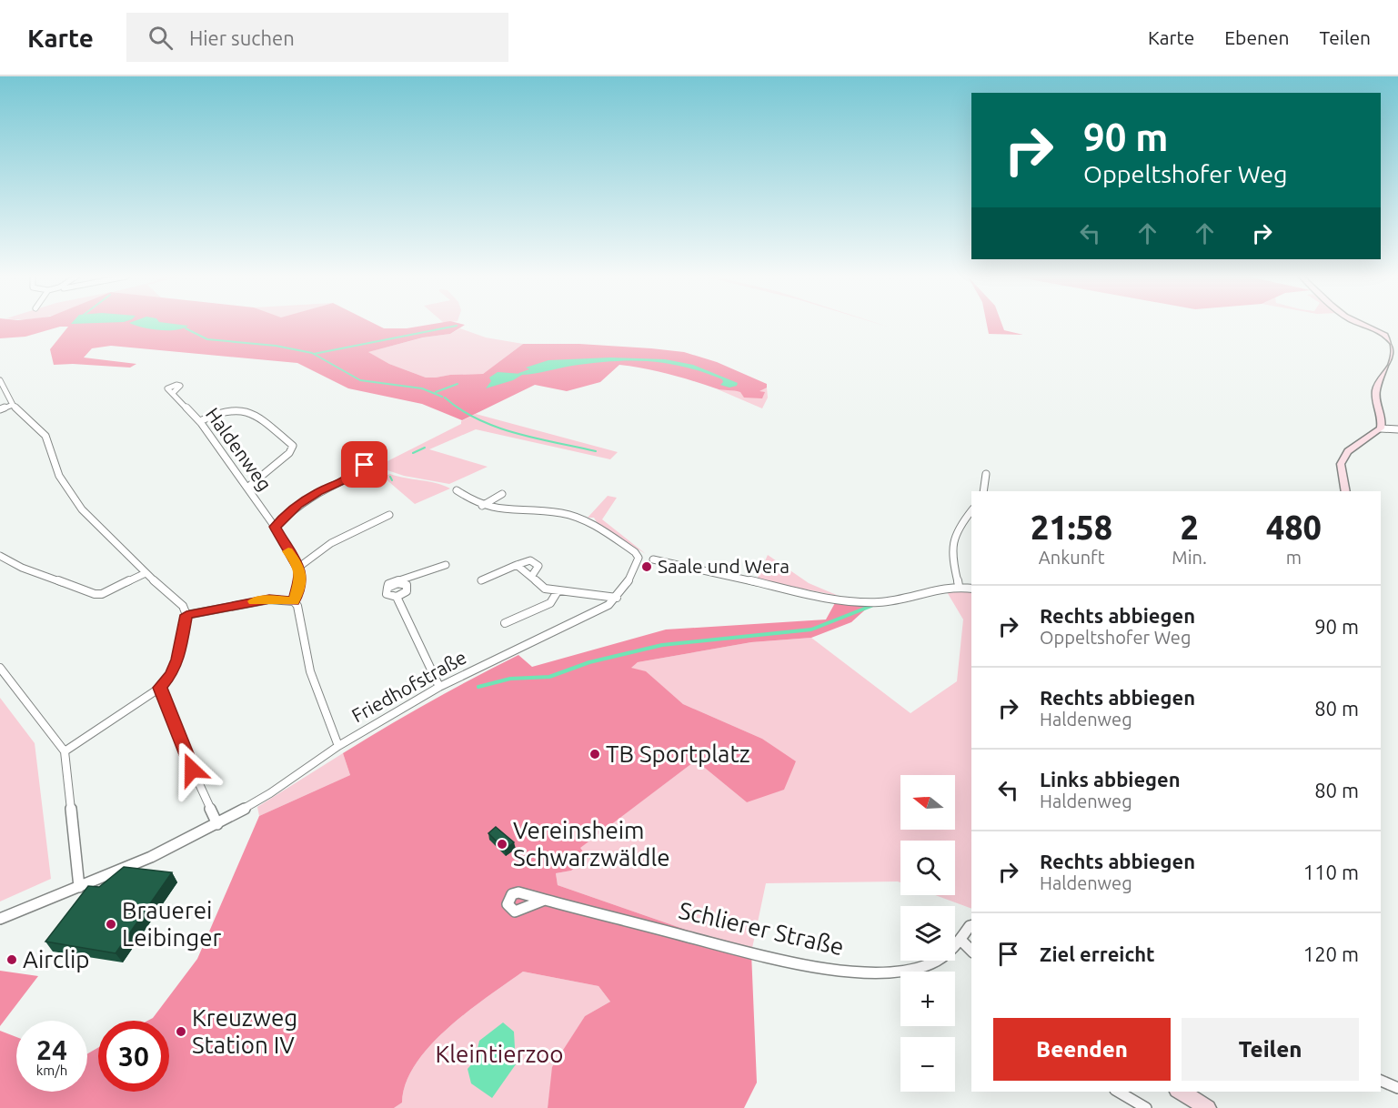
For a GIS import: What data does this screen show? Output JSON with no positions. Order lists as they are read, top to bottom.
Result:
{
  "streets": {
    "street": ["Haldenweg", "Friedhofstraße", "Schlierer Straße"]
  },
  "parks": ["Kleintierzoo"],
  "places": [
    "Saale und Wera",
    "TB Sportplatz",
    "Vereinsheim Schwarzwäldle",
    "Brauerei Leibinger",
    "Airclip",
    "Kreuzweg Station IV"
  ],
  "north": "left",
  "page": {
    "header": "Karte",
    "search": "Hier suchen",
    "nav": ["Karte", "Ebenen", "Teilen"],
    "turn": ["90 m", "Oppeltshofer Weg"],
    "eta": [
      "21:58",
      "Ankunft",
      "2",
      "Min.",
      "480",
      "m"
    ],
    "list": [
      {
        "name": "Rechts abbiegen",
        "note": "Oppeltshofer Weg",
        "value": "90 m"
      },
      {
        "name": "Rechts abbiegen",
        "note": "Haldenweg",
        "value": "80 m"
      },
      {
        "name": "Links abbiegen",
        "note": "Haldenweg",
        "value": "80 m"
      },
      {
        "name": "Rechts abbiegen",
        "note": "Haldenweg",
        "value": "110 m"
      },
      {
        "name": "Ziel erreicht",
        "value": "120 m"
      }
    ],
    "map_buttons": ["+", "−"],
    "buttons": ["Beenden", "Teilen"],
    "speed": "24 km/h",
    "limit": "30"
  }
}
